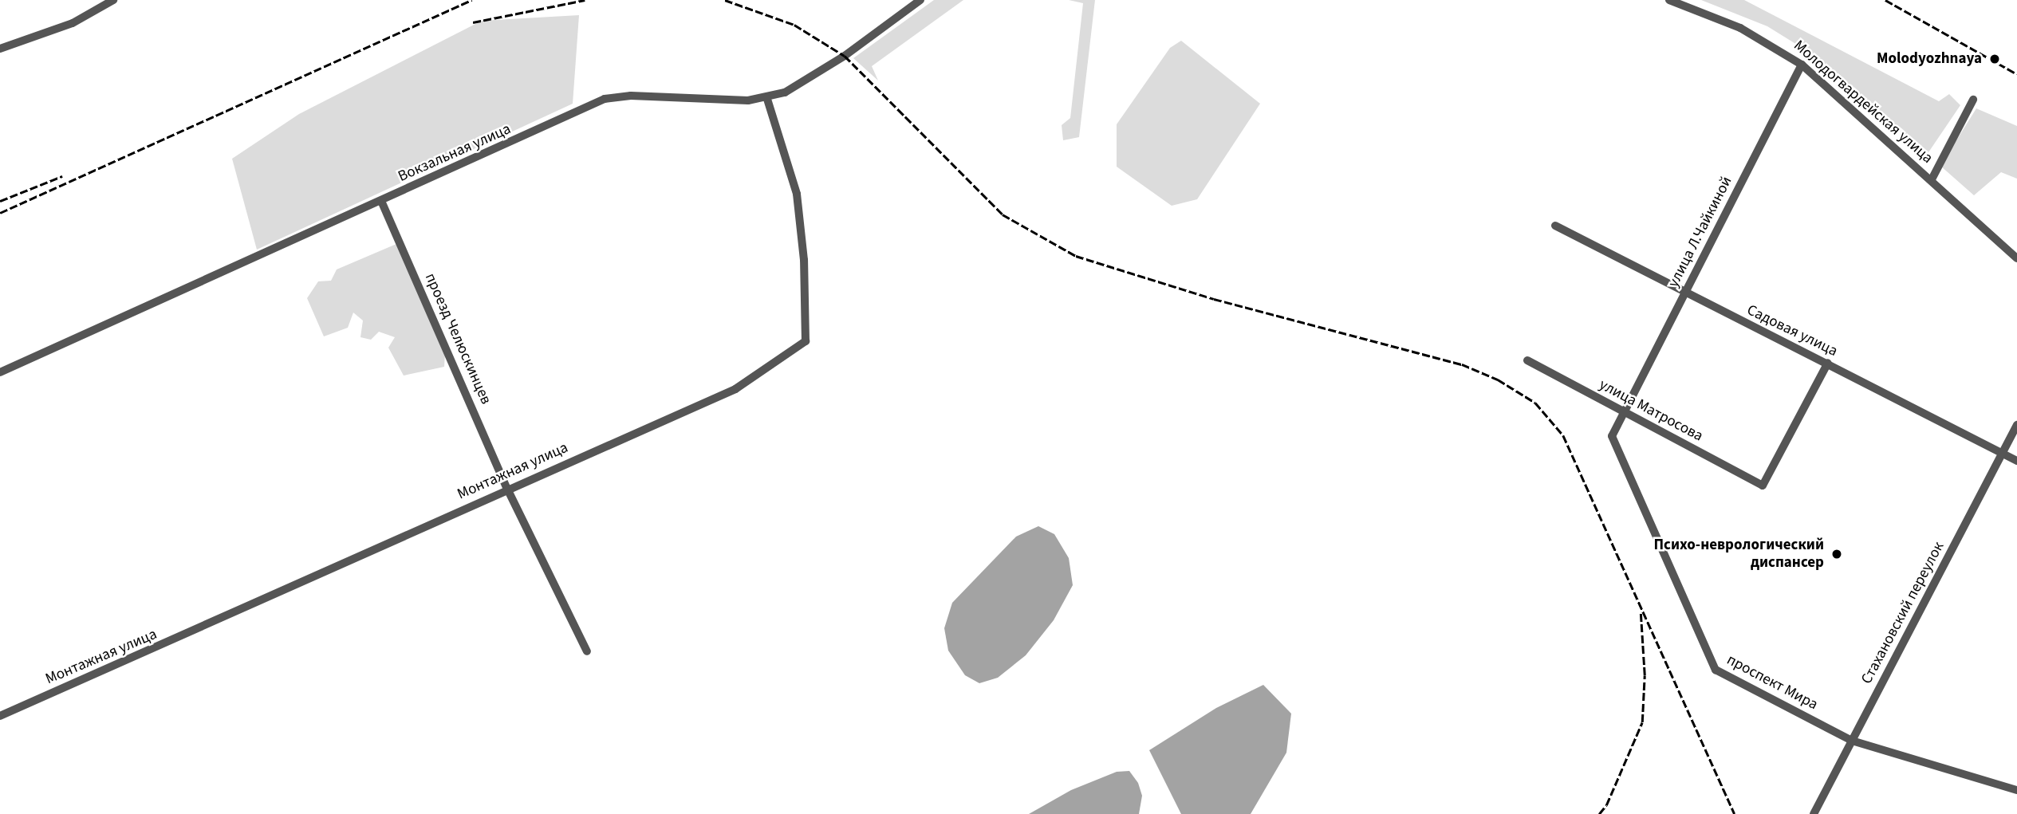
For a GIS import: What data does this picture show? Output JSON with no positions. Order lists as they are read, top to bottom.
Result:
{
  "streets": {
    "street": [
      "Молодогвардейская улица",
      "Вокзальная улица",
      "улица Л.Чайкиной",
      "Садовая улица",
      "проезд Челюскинцев",
      "улица Матросова",
      "Монтажная улица",
      "Стахановский переулок",
      "проспект Мира"
    ]
  },
  "crossings": [
    ["Молодогвардейская улица", "улица Л.Чайкиной"],
    ["Вокзальная улица", "проезд Челюскинцев"],
    ["Вокзальная улица", "Монтажная улица"],
    ["улица Л.Чайкиной", "Садовая улица"],
    ["улица Л.Чайкиной", "улица Матросова"],
    ["улица Л.Чайкиной", "проспект Мира"],
    ["Садовая улица", "улица Матросова"],
    ["Садовая улица", "Стахановский переулок"],
    ["проезд Челюскинцев", "Монтажная улица"],
    ["улица Матросова", "проспект Мира"],
    ["Стахановский переулок", "проспект Мира"]
  ],
  "places": ["Molodyozhnaya", "Психо-неврологический диспансер"]
}
